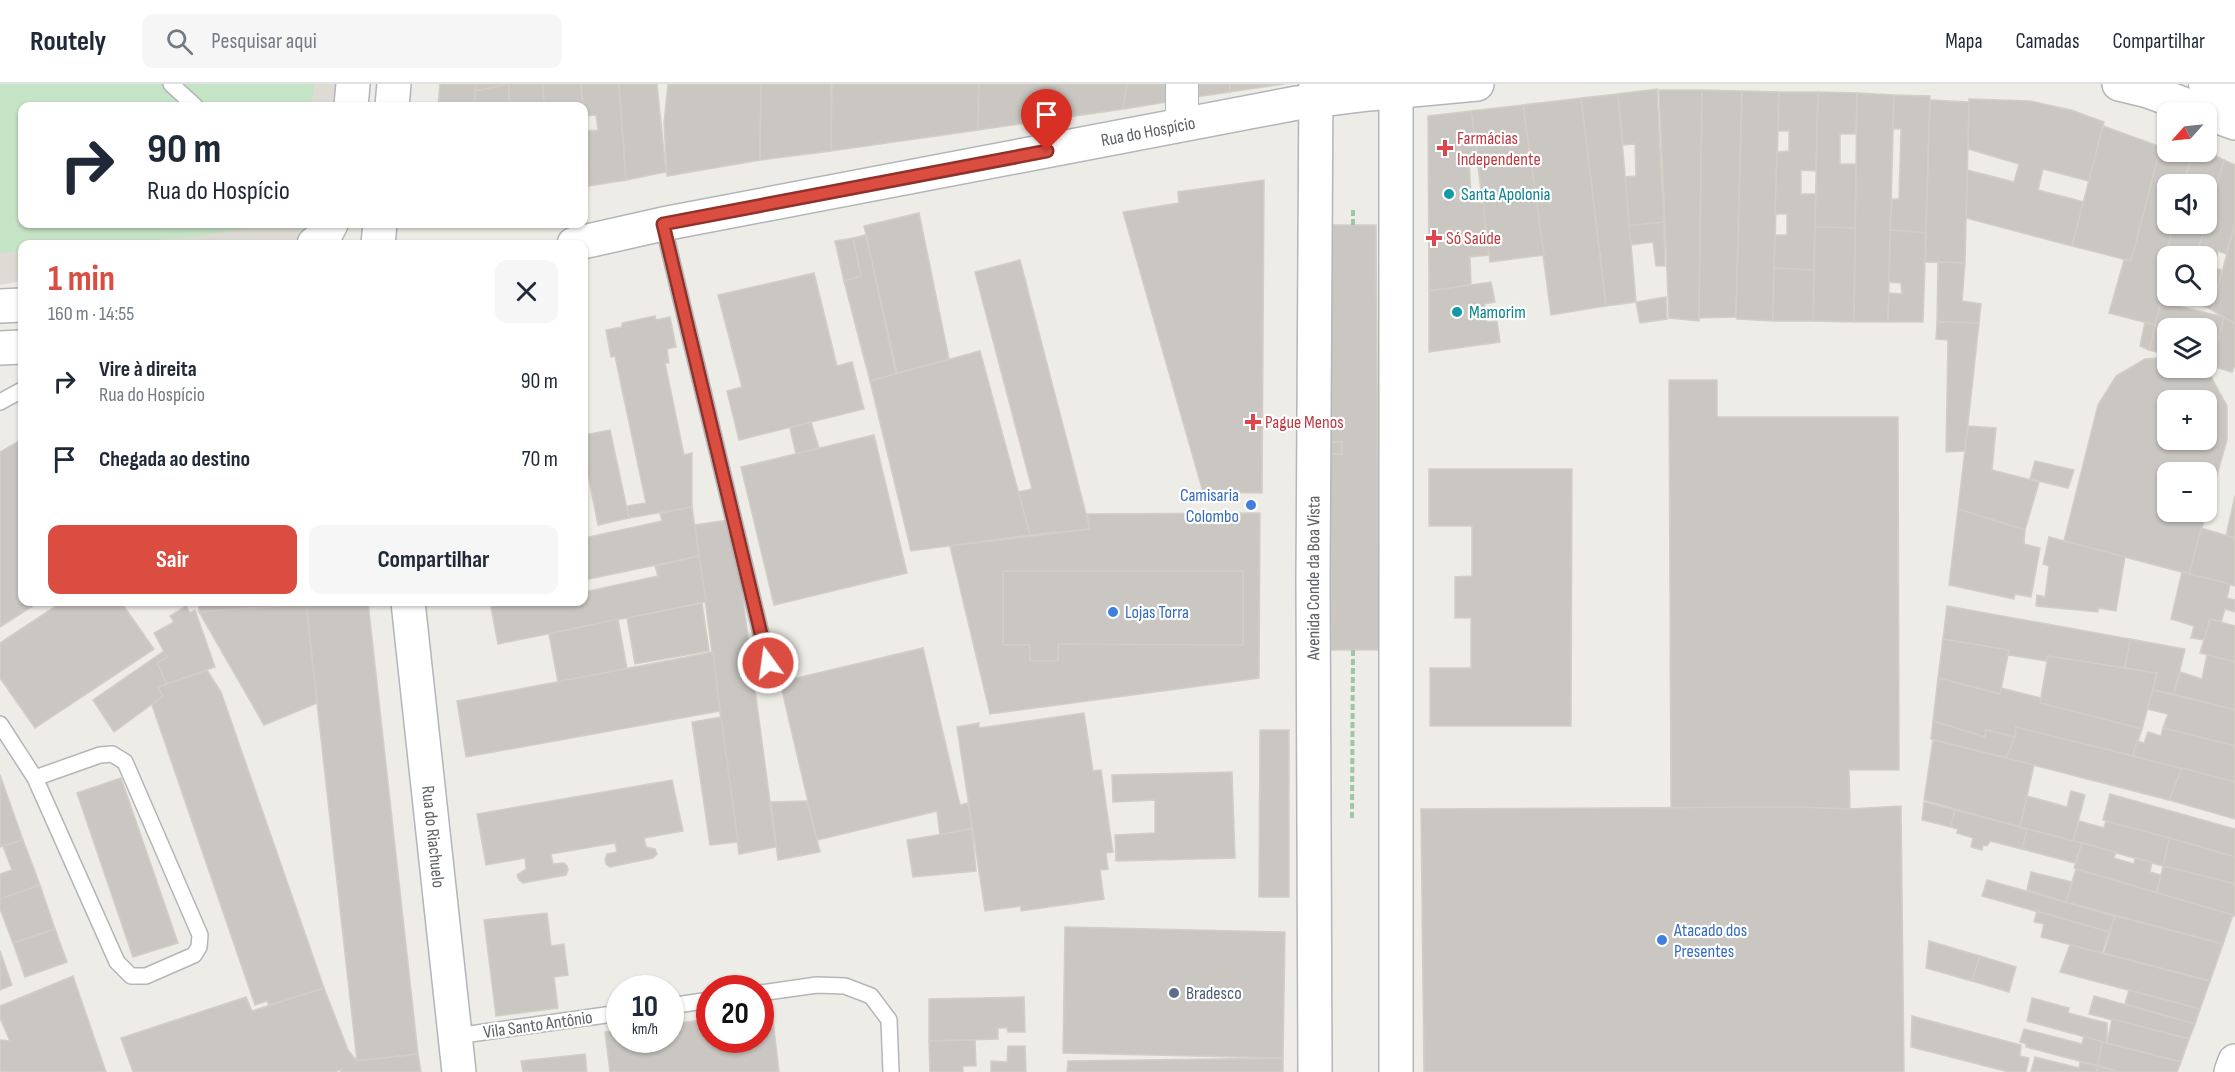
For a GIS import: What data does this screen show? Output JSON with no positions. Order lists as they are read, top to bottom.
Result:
{
  "streets": {
    "main road": ["Rua do Hospício", "Avenida Conde da Boa Vista", "Rua do Riachuelo"],
    "lane": ["Vila Santo Antônio"]
  },
  "crossings": [
    ["Rua do Hospício", "Avenida Conde da Boa Vista"],
    ["Rua do Riachuelo", "Vila Santo Antônio"]
  ],
  "places": {
    "health": ["Farmácias Independente", "Só Saúde", "Pague Menos"],
    "other": [
      "Santa Apolonia",
      "Mamorim",
      "Camisaria Colombo",
      "Lojas Torra",
      "Atacado dos Presentes",
      "Bradesco"
    ]
  },
  "north": "bottom left",
  "page": {
    "header": "Routely",
    "search": "Pesquisar aqui",
    "nav": ["Mapa", "Camadas", "Compartilhar"],
    "map_buttons": ["+", "−"],
    "turn": ["90 m", "Rua do Hospício"],
    "heading": ["1 min", "160 m · 14:55"],
    "list": [
      {
        "name": "Vire à direita",
        "note": "Rua do Hospício",
        "value": "90 m"
      },
      {
        "name": "Chegada ao destino",
        "value": "70 m"
      }
    ],
    "buttons": ["Sair", "Compartilhar"],
    "speed": "10 km/h",
    "limit": "20"
  }
}
